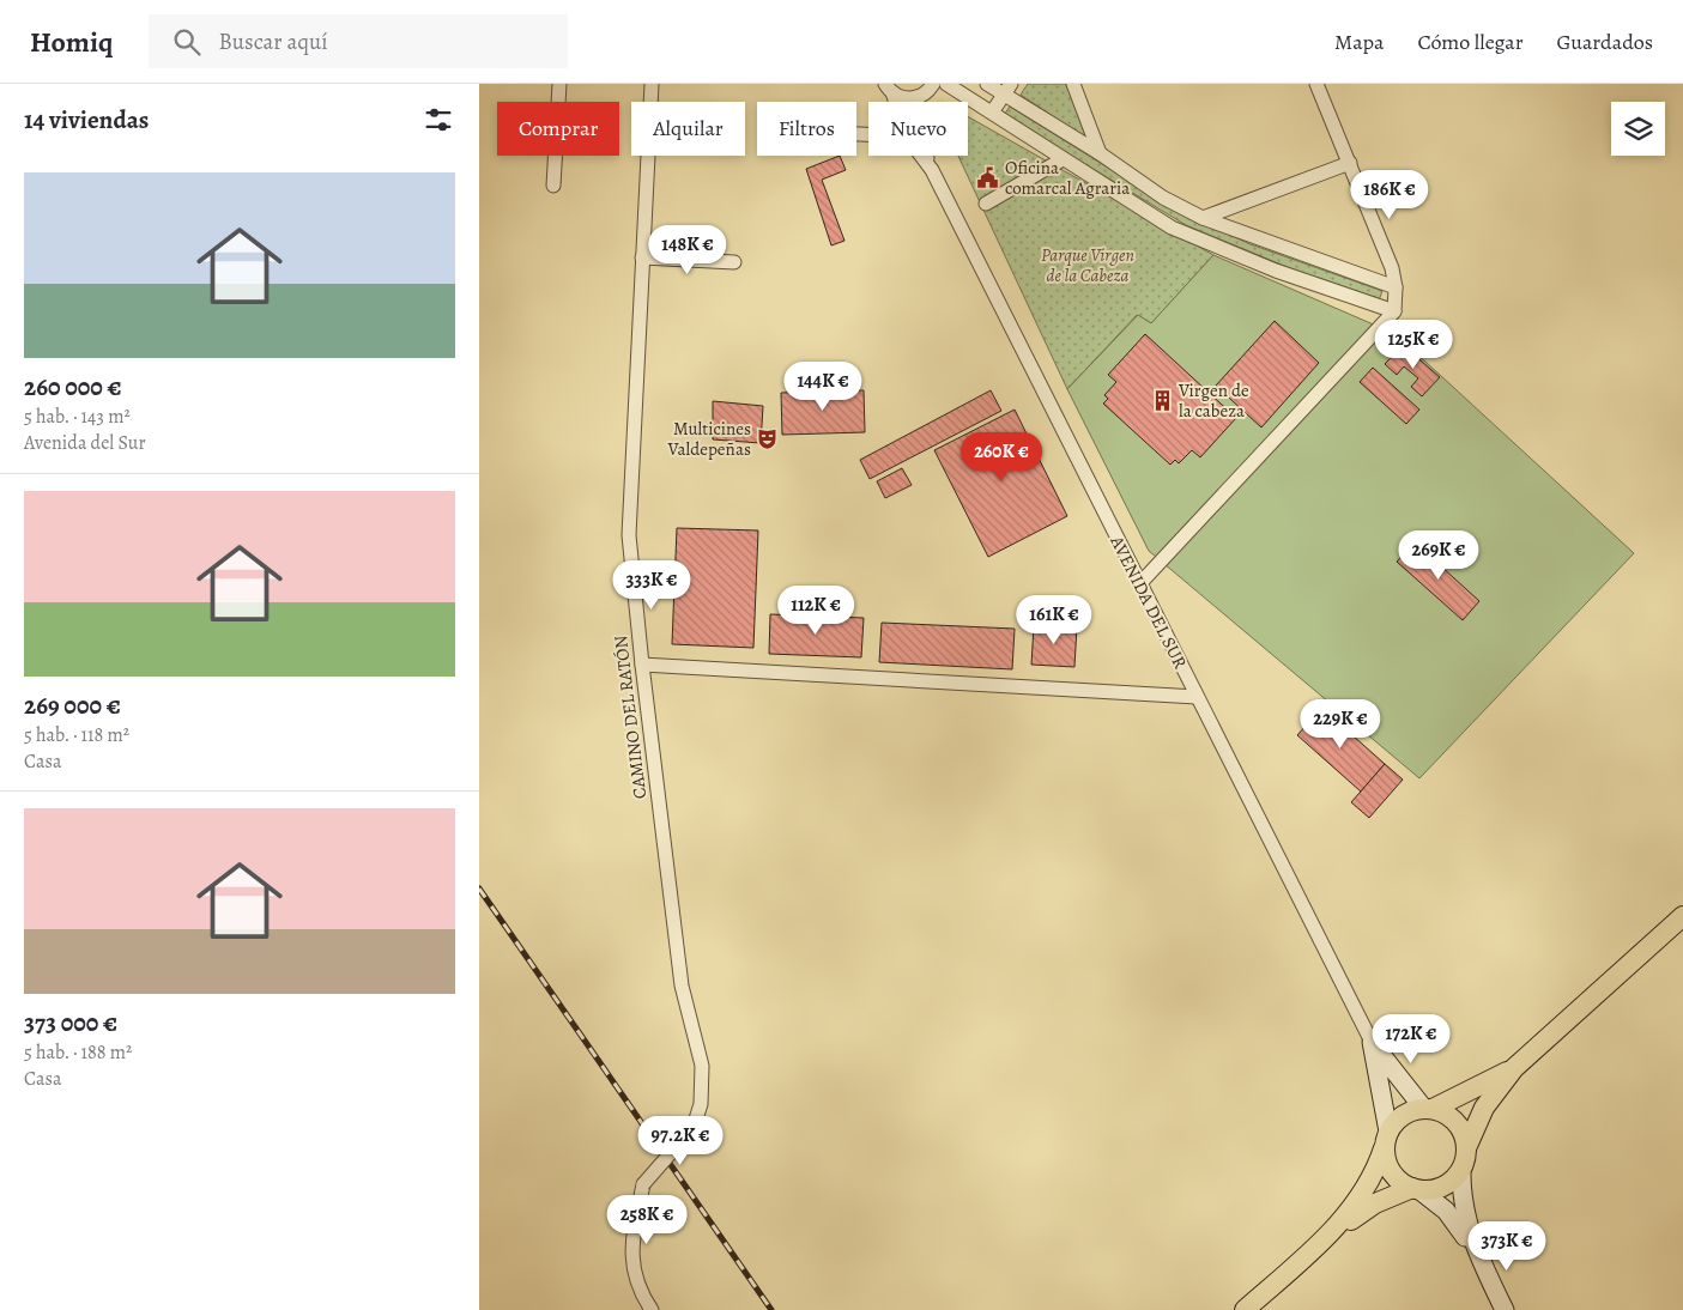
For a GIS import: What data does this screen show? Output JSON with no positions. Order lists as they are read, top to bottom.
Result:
{
  "streets": {
    "main road": ["AVENIDA DEL SUR"],
    "street": ["CAMINO DEL RATÓN"]
  },
  "parks": ["Parque Virgen de la Cabeza"],
  "places": {
    "public building": ["Oficina comarcal Agraria"],
    "building": ["Virgen de la cabeza"],
    "theatre": ["Multicines Valdepeñas"]
  },
  "page": {
    "header": "Homiq",
    "search": "Buscar aquí",
    "nav": ["Mapa", "Cómo llegar", "Guardados"],
    "heading": "14 viviendas",
    "chip": [
      "Comprar",
      "Alquilar",
      "Filtros",
      "Nuevo"
    ],
    "list": [
      {
        "name": "260 000 €",
        "note": "5 hab. · 143 m² · Avenida del Sur"
      },
      {
        "name": "269 000 €",
        "note": "5 hab. · 118 m² · Casa"
      },
      {
        "name": "373 000 €",
        "note": "5 hab. · 188 m² · Casa"
      }
    ],
    "price": [
      "186K €",
      "148K €",
      "125K €",
      "144K €",
      "260K €",
      "269K €",
      "333K €",
      "112K €",
      "161K €",
      "229K €",
      "172K €",
      "97.2K €",
      "258K €",
      "373K €"
    ]
  }
}
